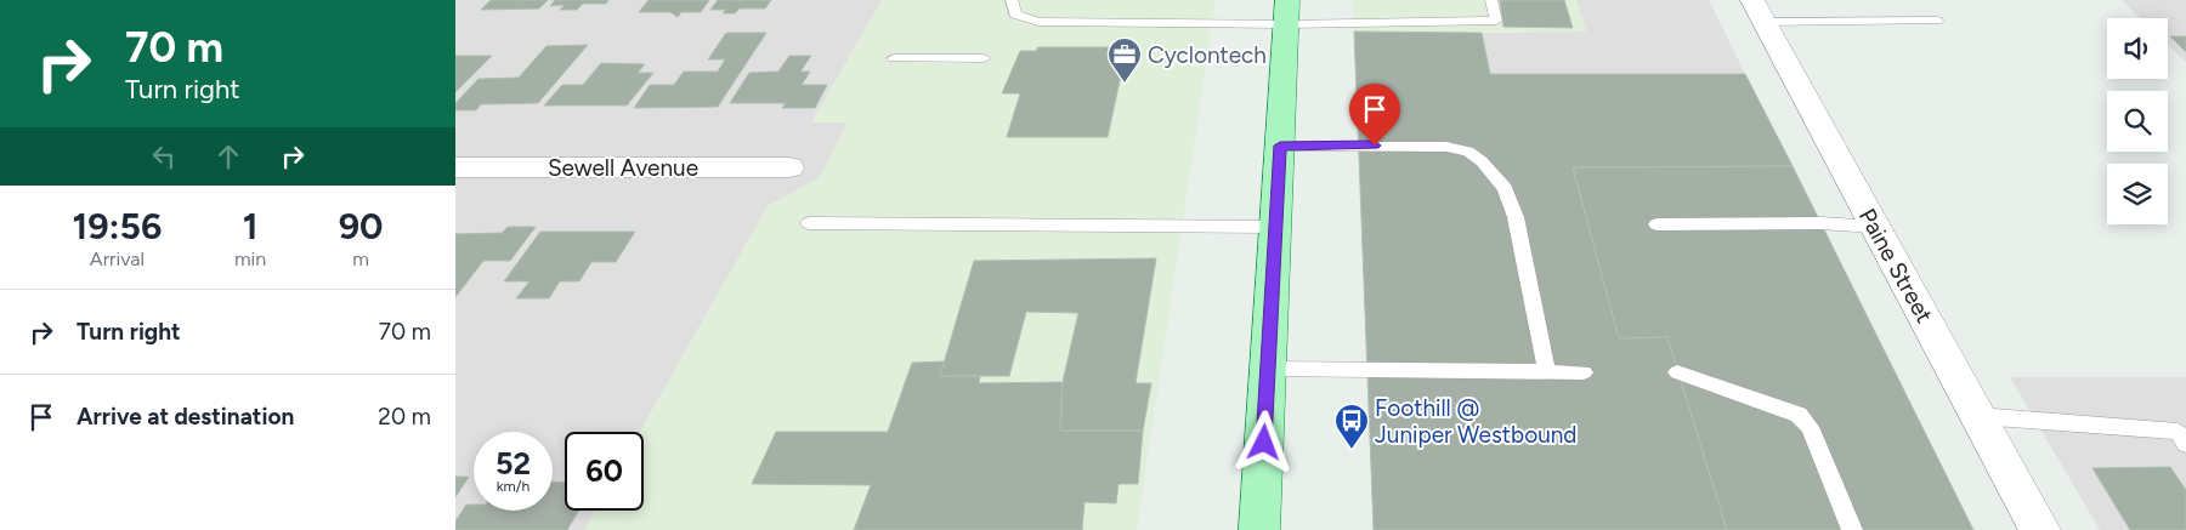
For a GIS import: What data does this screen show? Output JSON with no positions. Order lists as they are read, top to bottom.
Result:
{
  "streets": {
    "street": ["Sewell Avenue", "Paine Street"]
  },
  "places": {
    "office": ["Cyclontech"],
    "bus stop": ["Foothill @ Juniper Westbound"]
  },
  "page": {
    "turn": ["70 m", "Turn right"],
    "eta": [
      "19:56",
      "Arrival",
      "1",
      "min",
      "90",
      "m"
    ],
    "list": [
      {
        "name": "Turn right",
        "value": "70 m"
      },
      {
        "name": "Arrive at destination",
        "value": "20 m"
      }
    ],
    "speed": "52 km/h",
    "limit": "60"
  }
}
